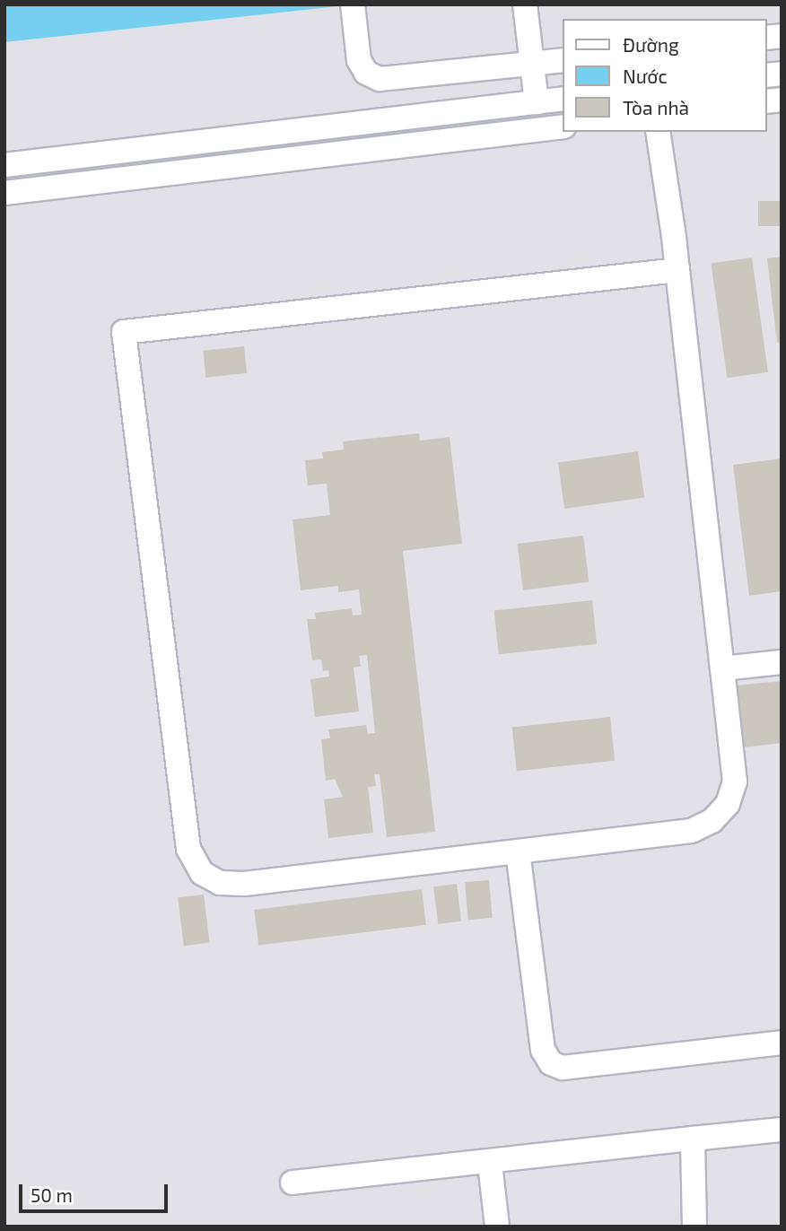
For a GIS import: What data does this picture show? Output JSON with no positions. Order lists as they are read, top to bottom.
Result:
{
  "legend": ["Đường", "Nước", "Tòa nhà"],
  "scale_bar": "50 m"
}
